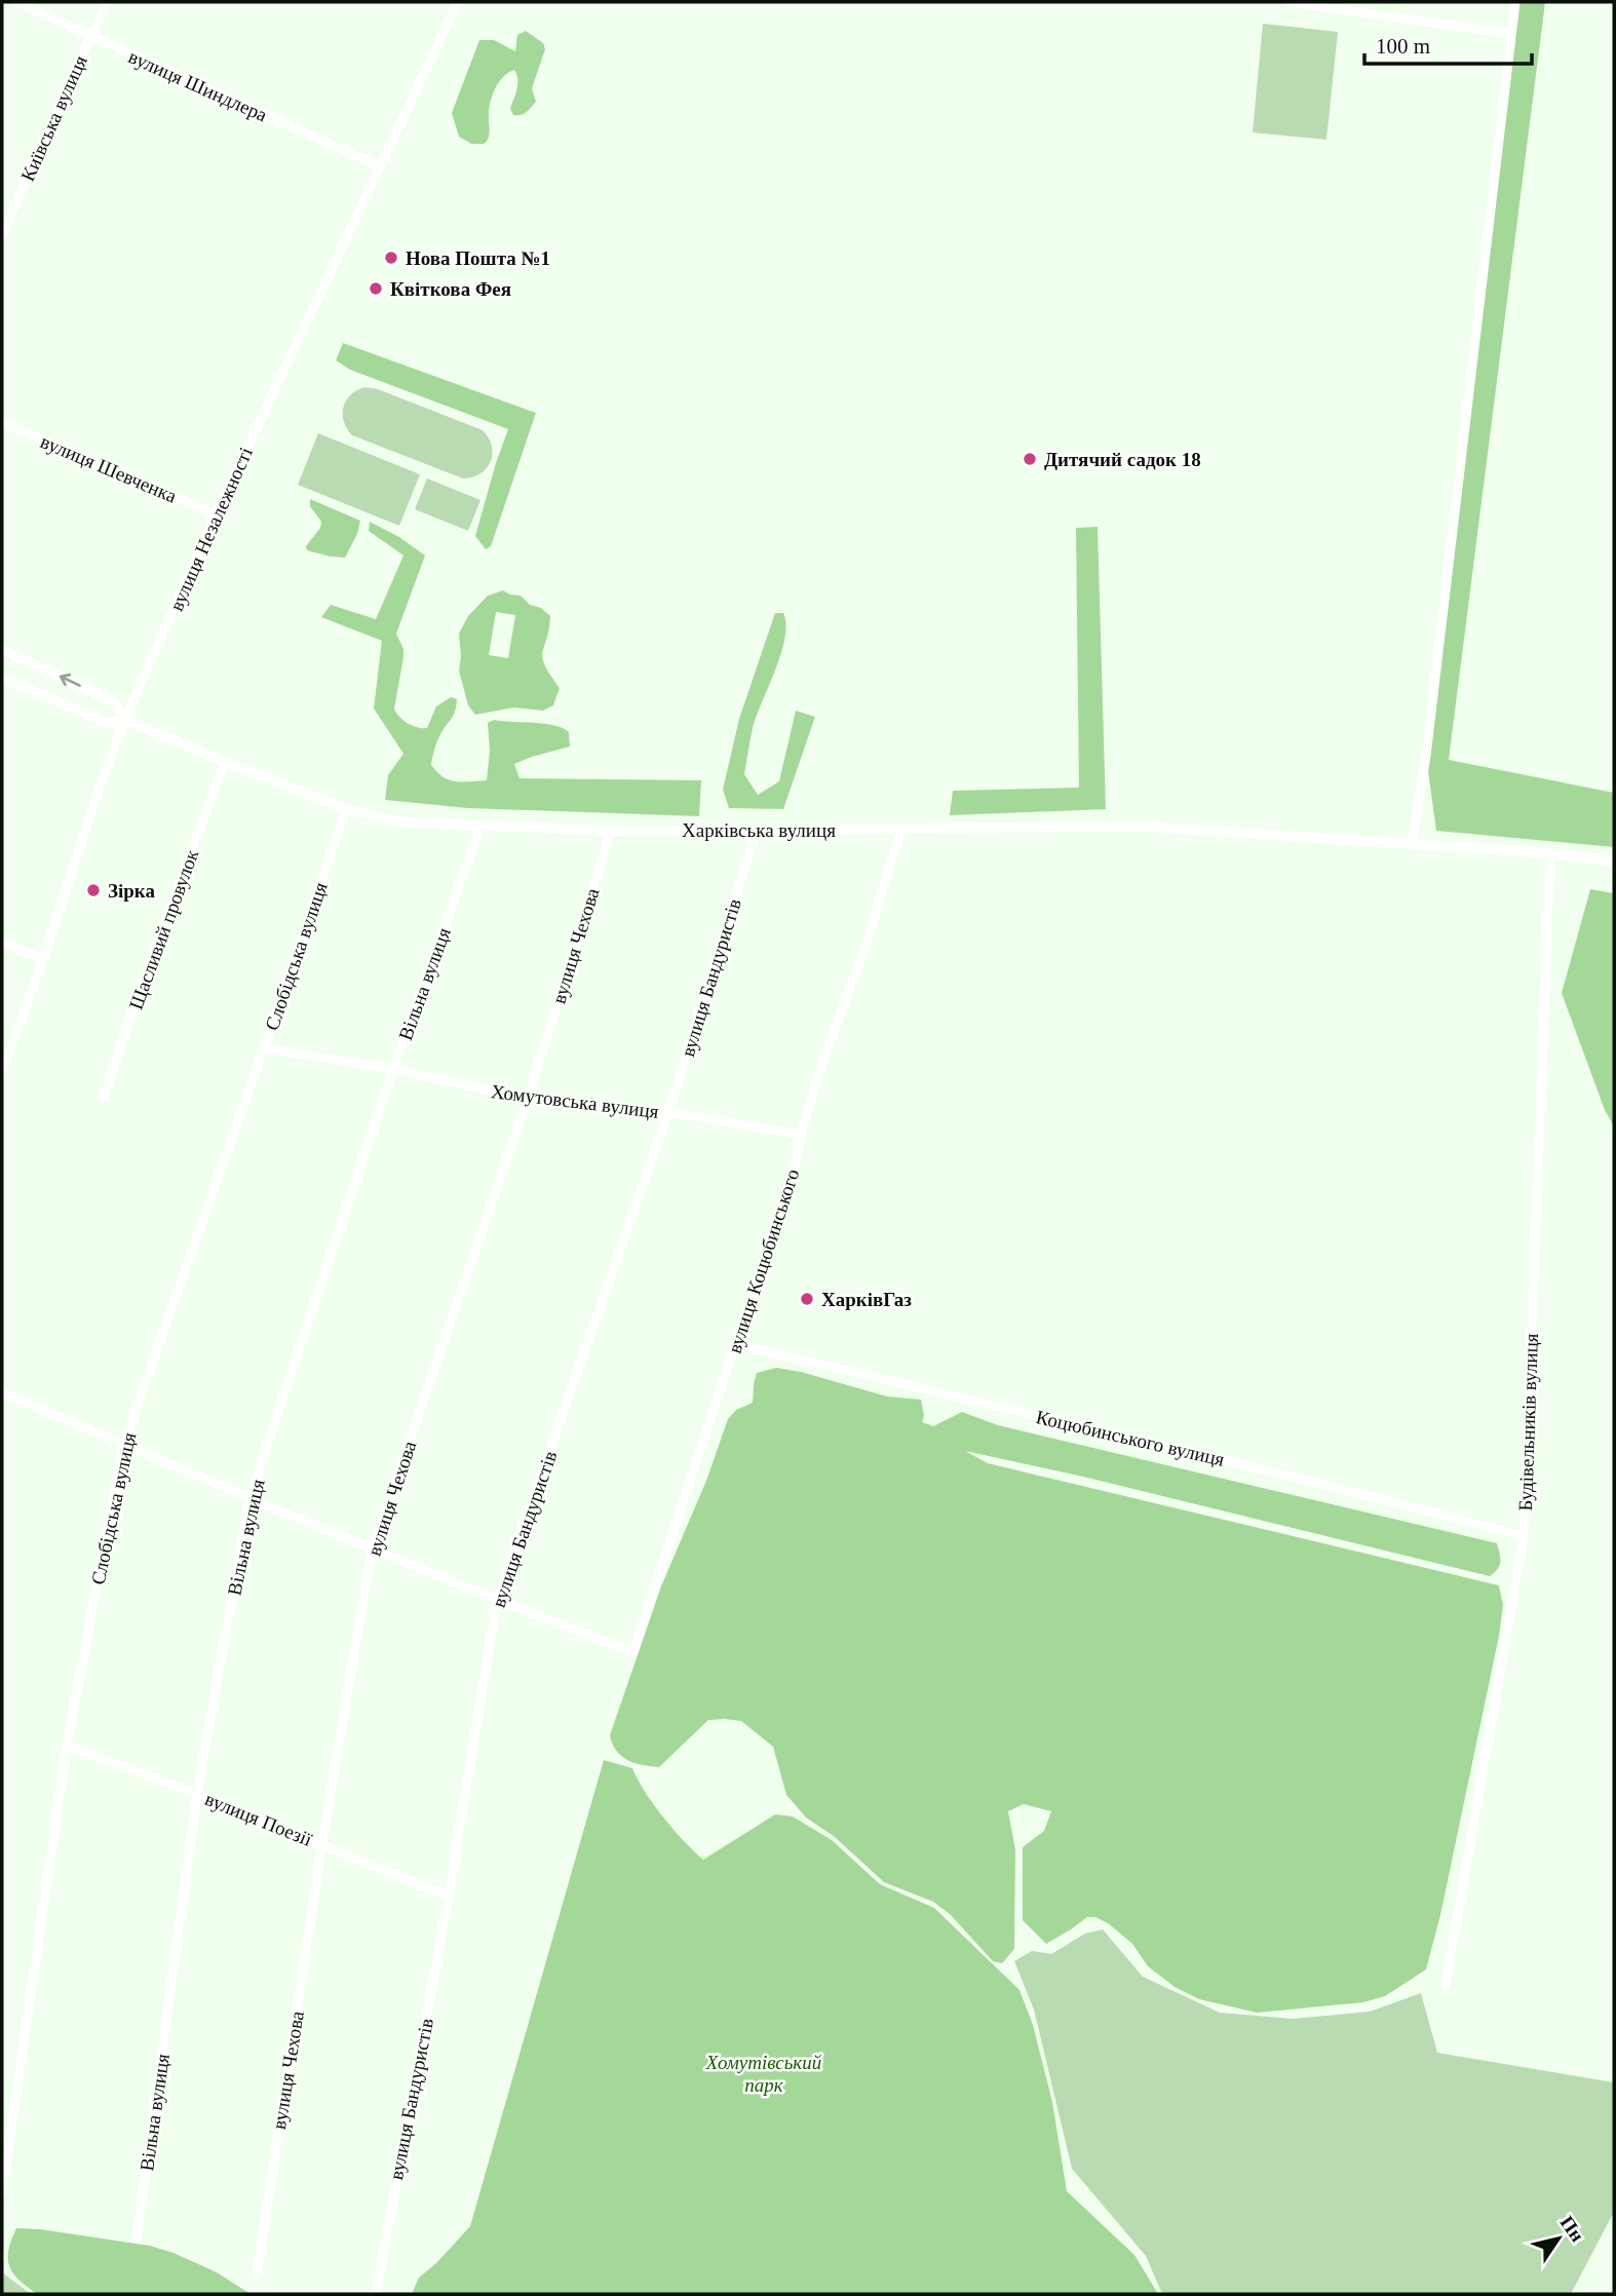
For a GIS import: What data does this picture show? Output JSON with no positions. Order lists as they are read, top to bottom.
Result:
{
  "streets": {
    "street": [
      "вулиця Шиндлера",
      "Київська вулиця",
      "вулиця Шевченка",
      "вулиця Незалежності",
      "Харківська вулиця",
      "Щасливий провулок",
      "вулиця Чехова",
      "Слобідська вулиця",
      "вулиця Бандуристів",
      "Вільна вулиця",
      "Хомутовська вулиця",
      "вулиця Коцюбинського",
      "Будівельників вулиця",
      "Коцюбинського вулиця",
      "вулиця Поезії"
    ]
  },
  "crossings": [
    ["вулиця Шиндлера", "Київська вулиця"],
    ["вулиця Шиндлера", "вулиця Незалежності"],
    ["вулиця Шевченка", "вулиця Незалежності"],
    ["вулиця Незалежності", "Харківська вулиця"],
    ["Харківська вулиця", "Щасливий провулок"],
    ["Харківська вулиця", "вулиця Чехова"],
    ["Харківська вулиця", "Слобідська вулиця"],
    ["Харківська вулиця", "вулиця Бандуристів"],
    ["Харківська вулиця", "Вільна вулиця"],
    ["Харківська вулиця", "вулиця Коцюбинського"],
    ["Харківська вулиця", "Будівельників вулиця"],
    ["вулиця Чехова", "Хомутовська вулиця"],
    ["вулиця Чехова", "вулиця Поезії"],
    ["Слобідська вулиця", "Хомутовська вулиця"],
    ["Слобідська вулиця", "вулиця Поезії"],
    ["вулиця Бандуристів", "Хомутовська вулиця"],
    ["вулиця Бандуристів", "вулиця Коцюбинського"],
    ["вулиця Бандуристів", "вулиця Поезії"],
    ["Вільна вулиця", "Хомутовська вулиця"],
    ["Вільна вулиця", "вулиця Поезії"],
    ["Хомутовська вулиця", "вулиця Коцюбинського"],
    ["вулиця Коцюбинського", "Коцюбинського вулиця"],
    ["Будівельників вулиця", "Коцюбинського вулиця"]
  ],
  "parks": ["Хомутівський парк"],
  "places": [
    "Нова Пошта №1",
    "Квіткова Фея",
    "Дитячий садок 18",
    "Зірка",
    "ХарківГаз"
  ],
  "scale_bar": "100 m",
  "north": "top right"
}
